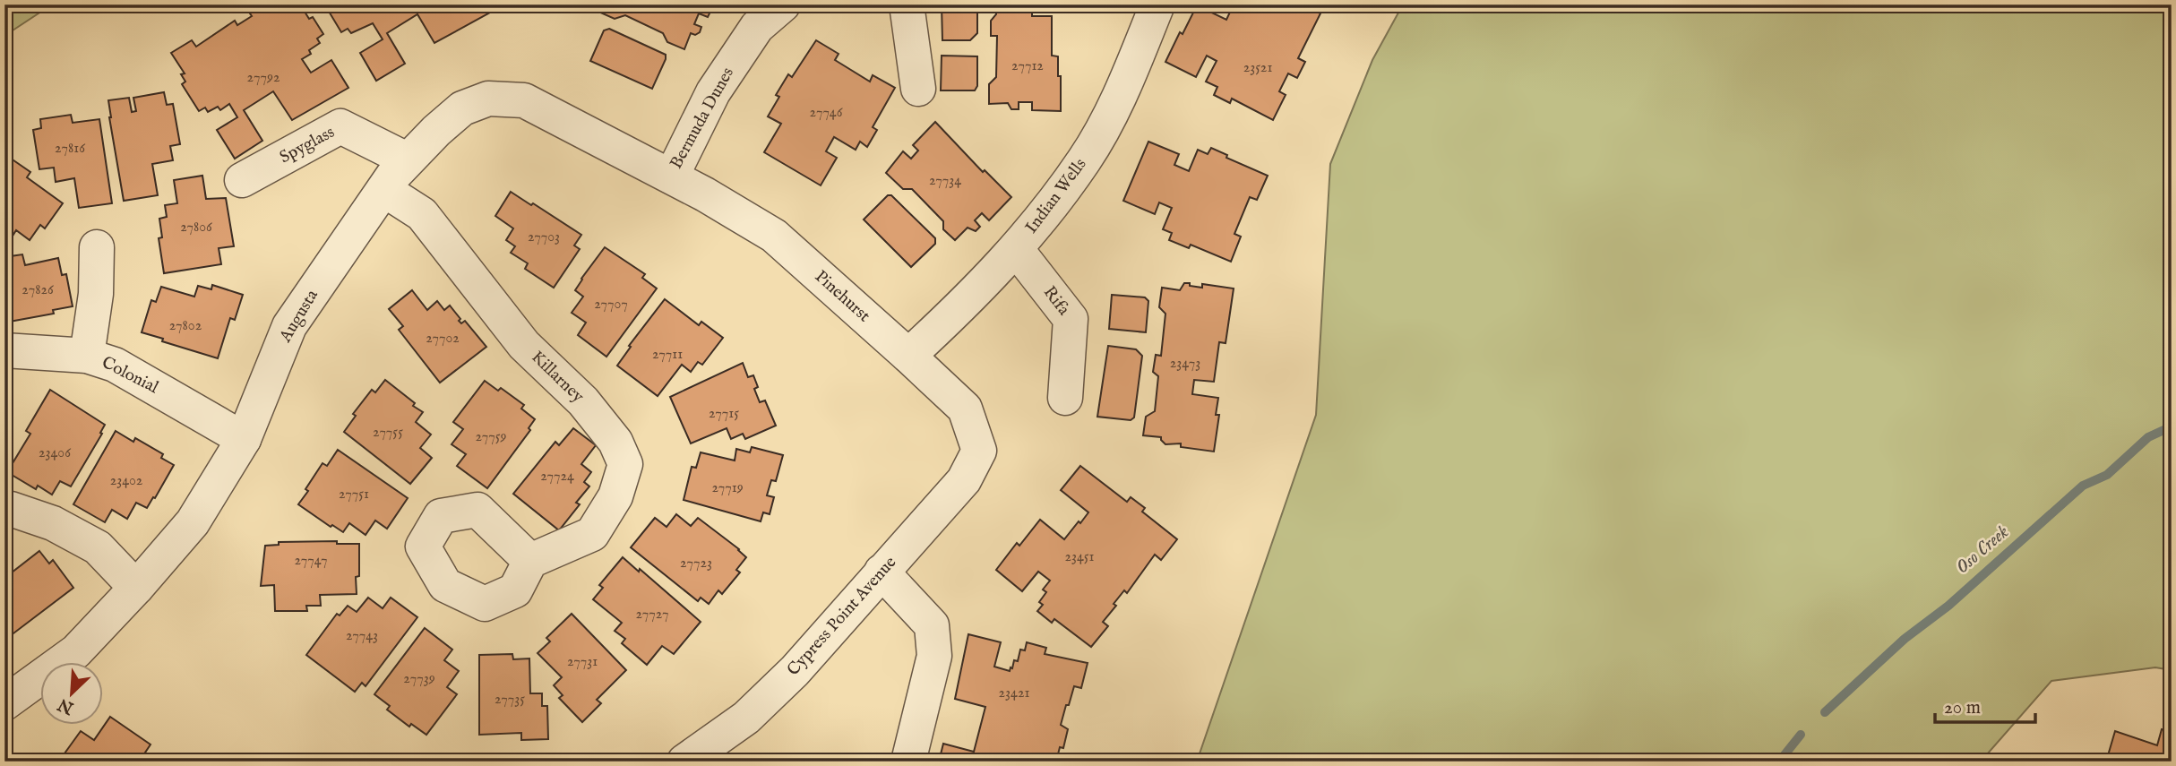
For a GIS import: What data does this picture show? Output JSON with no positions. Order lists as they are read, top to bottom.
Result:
{
  "streets": {
    "street": [
      "Bermuda Dunes",
      "Spyglass",
      "Indian Wells",
      "Pinehurst",
      "Rifa",
      "Augusta",
      "Colonial",
      "Killarney",
      "Cypress Point Avenue"
    ]
  },
  "crossings": [
    ["Bermuda Dunes", "Pinehurst"],
    ["Bermuda Dunes", "Augusta"],
    ["Spyglass", "Augusta"],
    ["Indian Wells", "Pinehurst"],
    ["Indian Wells", "Rifa"],
    ["Pinehurst", "Augusta"],
    ["Pinehurst", "Cypress Point Avenue"],
    ["Augusta", "Colonial"],
    ["Augusta", "Killarney"]
  ],
  "water": ["Oso Creek"],
  "house_numbers": [
    "27712",
    "23521",
    "27792",
    "27746",
    "27816",
    "27734",
    "27806",
    "27703",
    "27826",
    "27707",
    "27802",
    "27702",
    "27711",
    "23473",
    "27715",
    "27755",
    "27759",
    "23406",
    "27724",
    "23402",
    "27719",
    "27751",
    "23451",
    "27747",
    "27723",
    "27727",
    "27743",
    "27731",
    "27739",
    "23421",
    "27735"
  ],
  "scale_bar": "20 m",
  "north": "bottom left"
}
